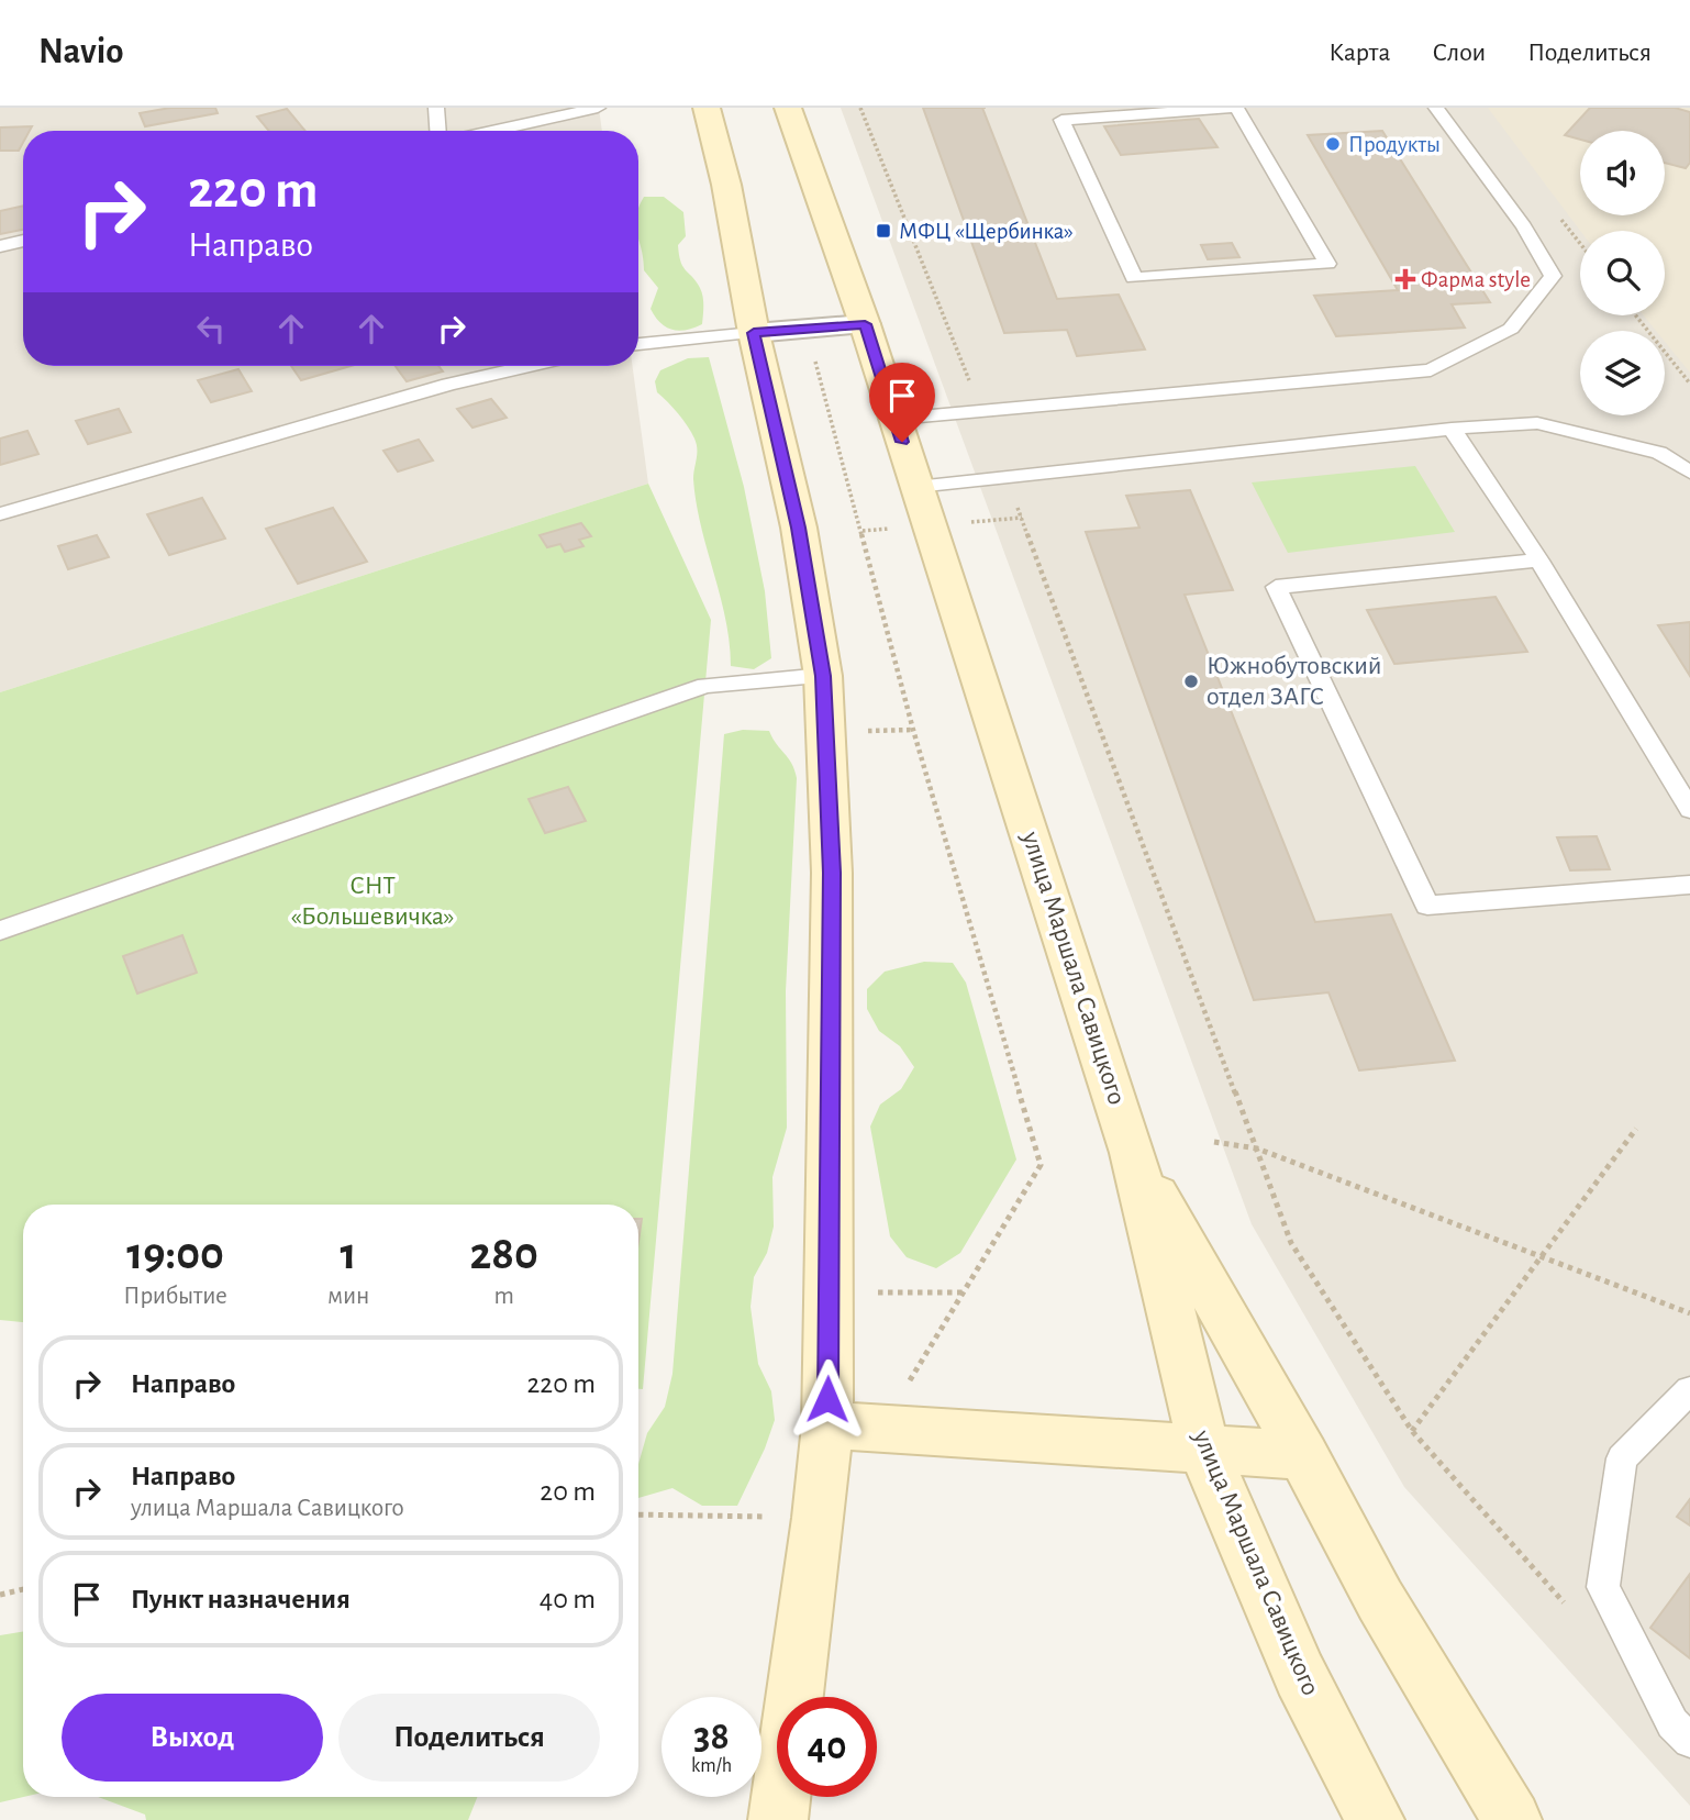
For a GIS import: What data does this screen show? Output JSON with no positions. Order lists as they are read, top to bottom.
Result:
{
  "streets": {
    "street": ["улица Маршала Савицкого"]
  },
  "parks": ["СНТ «Большевичка»"],
  "places": {
    "other": ["Продукты", "Южнобутовский отдел ЗАГС"],
    "transit": ["МФЦ «Щербинка»"],
    "health": ["Фарма style"]
  },
  "page": {
    "header": "Navio",
    "nav": ["Карта", "Слои", "Поделиться"],
    "turn": ["220 m", "Направо"],
    "eta": [
      "19:00",
      "Прибытие",
      "1",
      "мин",
      "280",
      "m"
    ],
    "list": [
      {
        "name": "Направо",
        "value": "220 m"
      },
      {
        "name": "Направо",
        "note": "улица Маршала Савицкого",
        "value": "20 m"
      },
      {
        "name": "Пункт назначения",
        "value": "40 m"
      }
    ],
    "buttons": ["Выход", "Поделиться"],
    "speed": "38 km/h",
    "limit": "40"
  }
}
